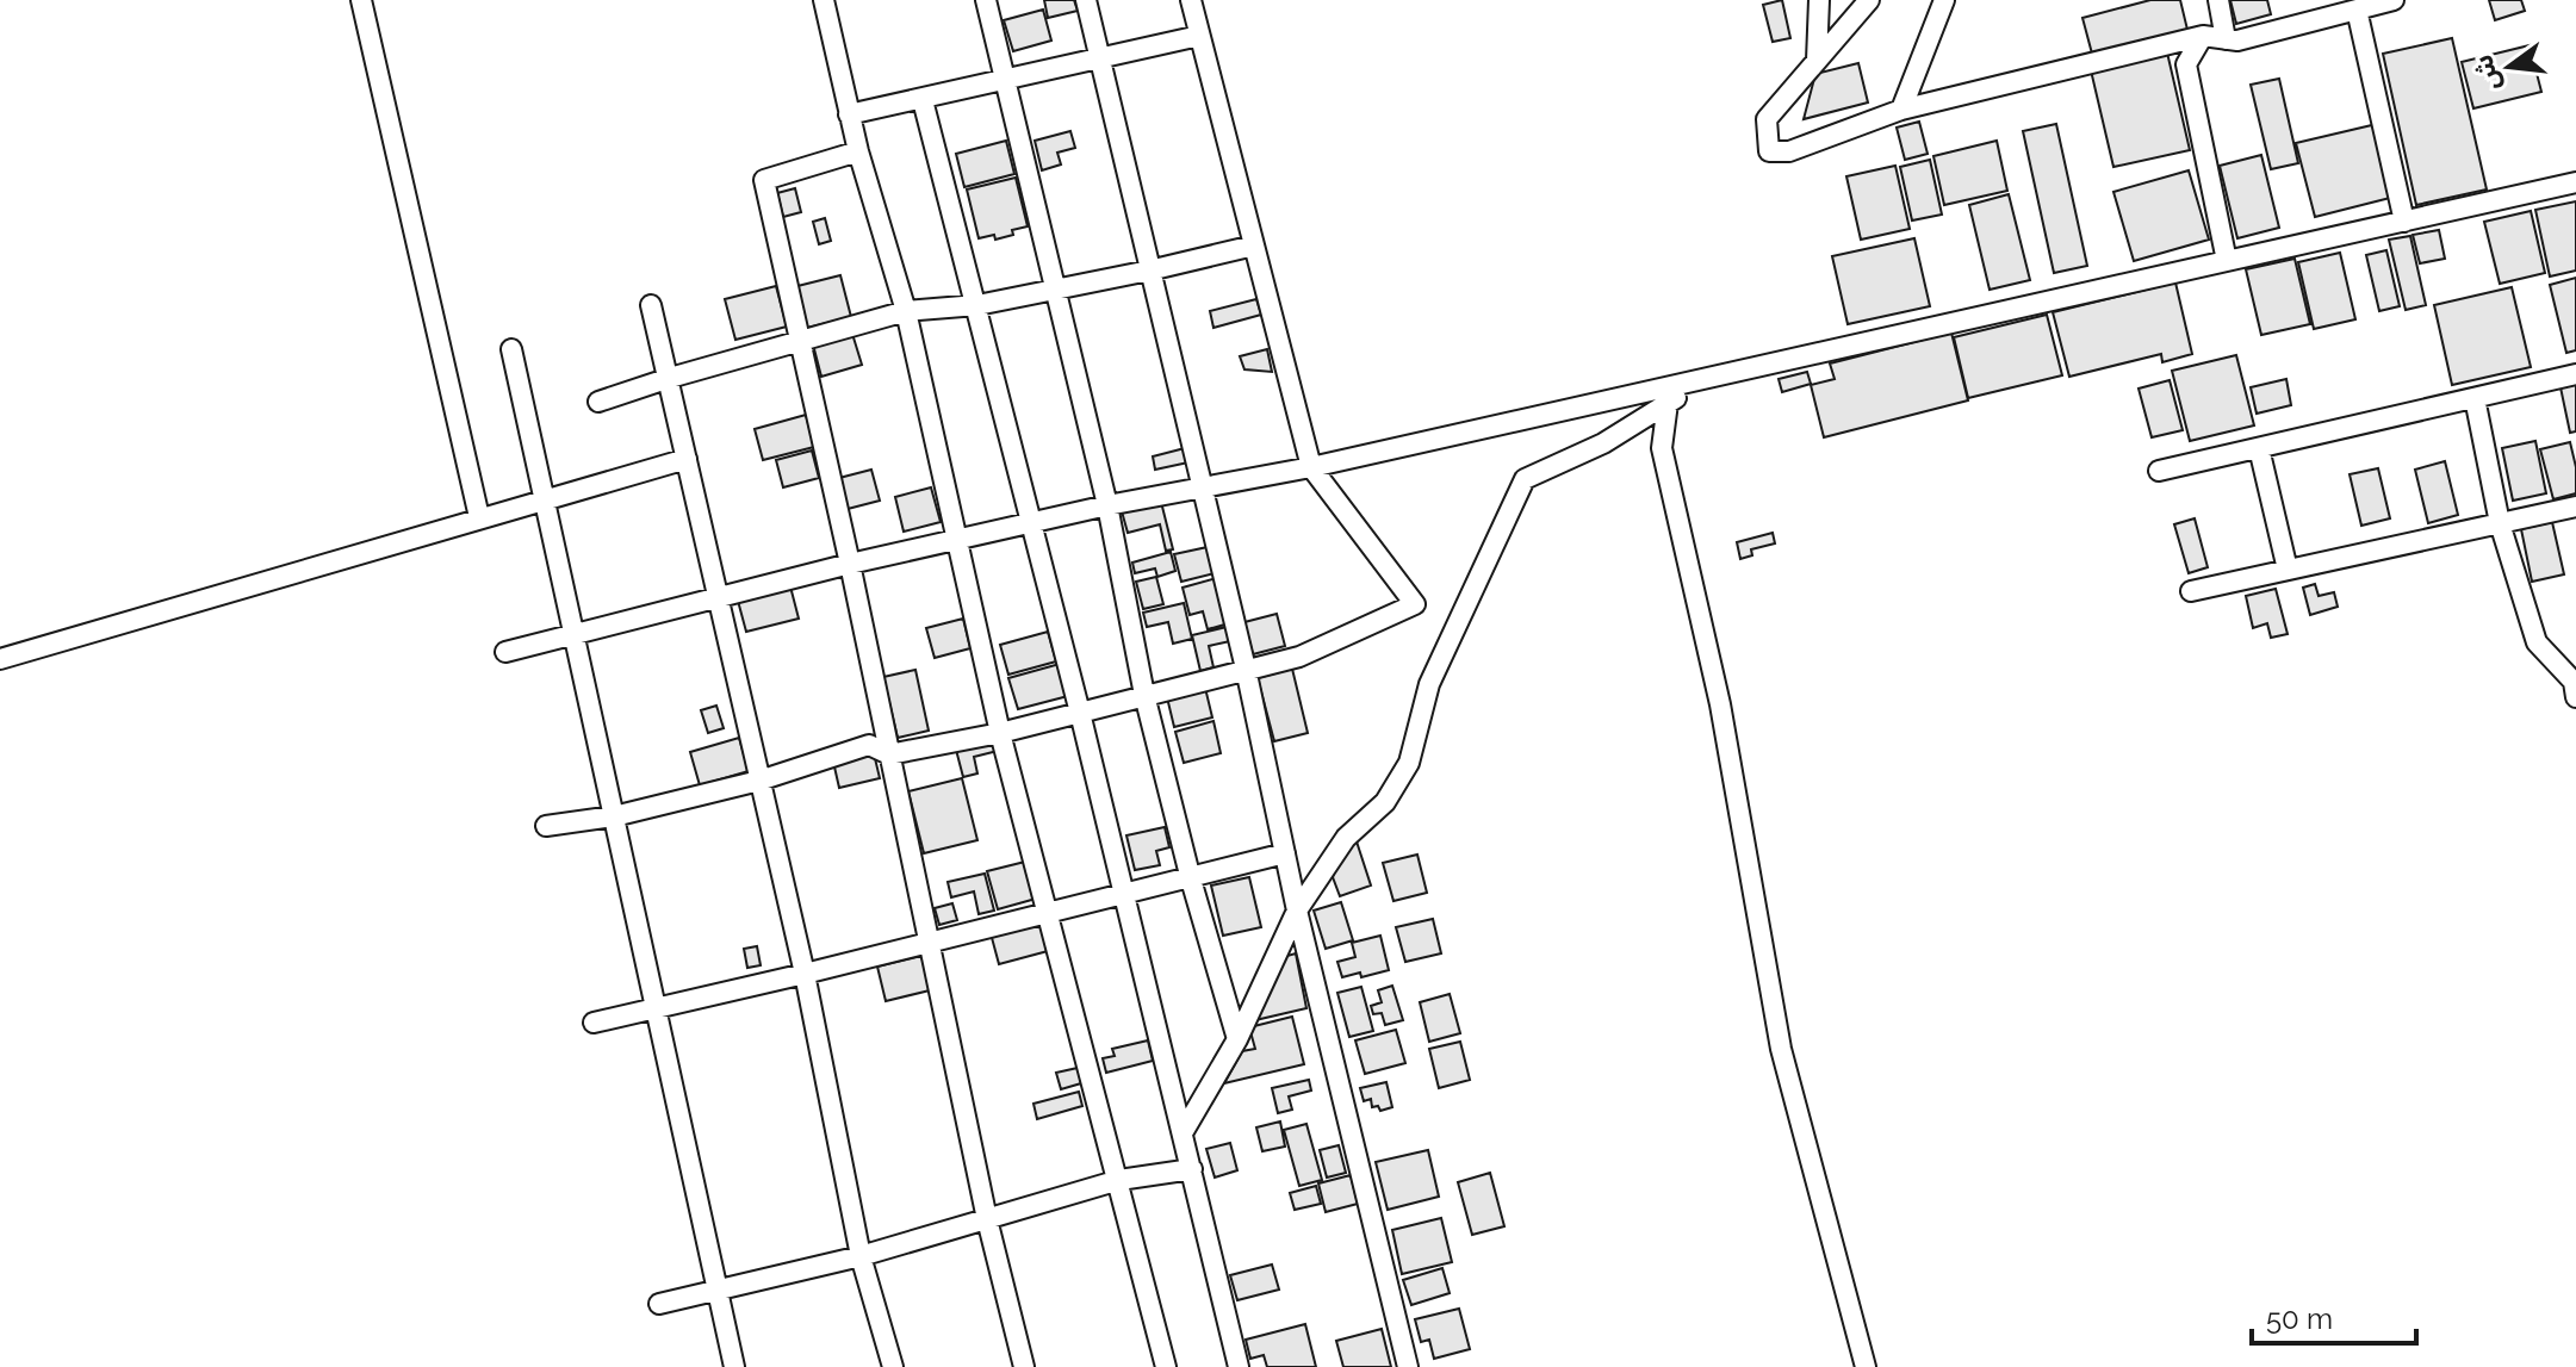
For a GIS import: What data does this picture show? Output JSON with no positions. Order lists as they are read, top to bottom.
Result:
{
  "scale_bar": "50 m",
  "north": "left"
}
